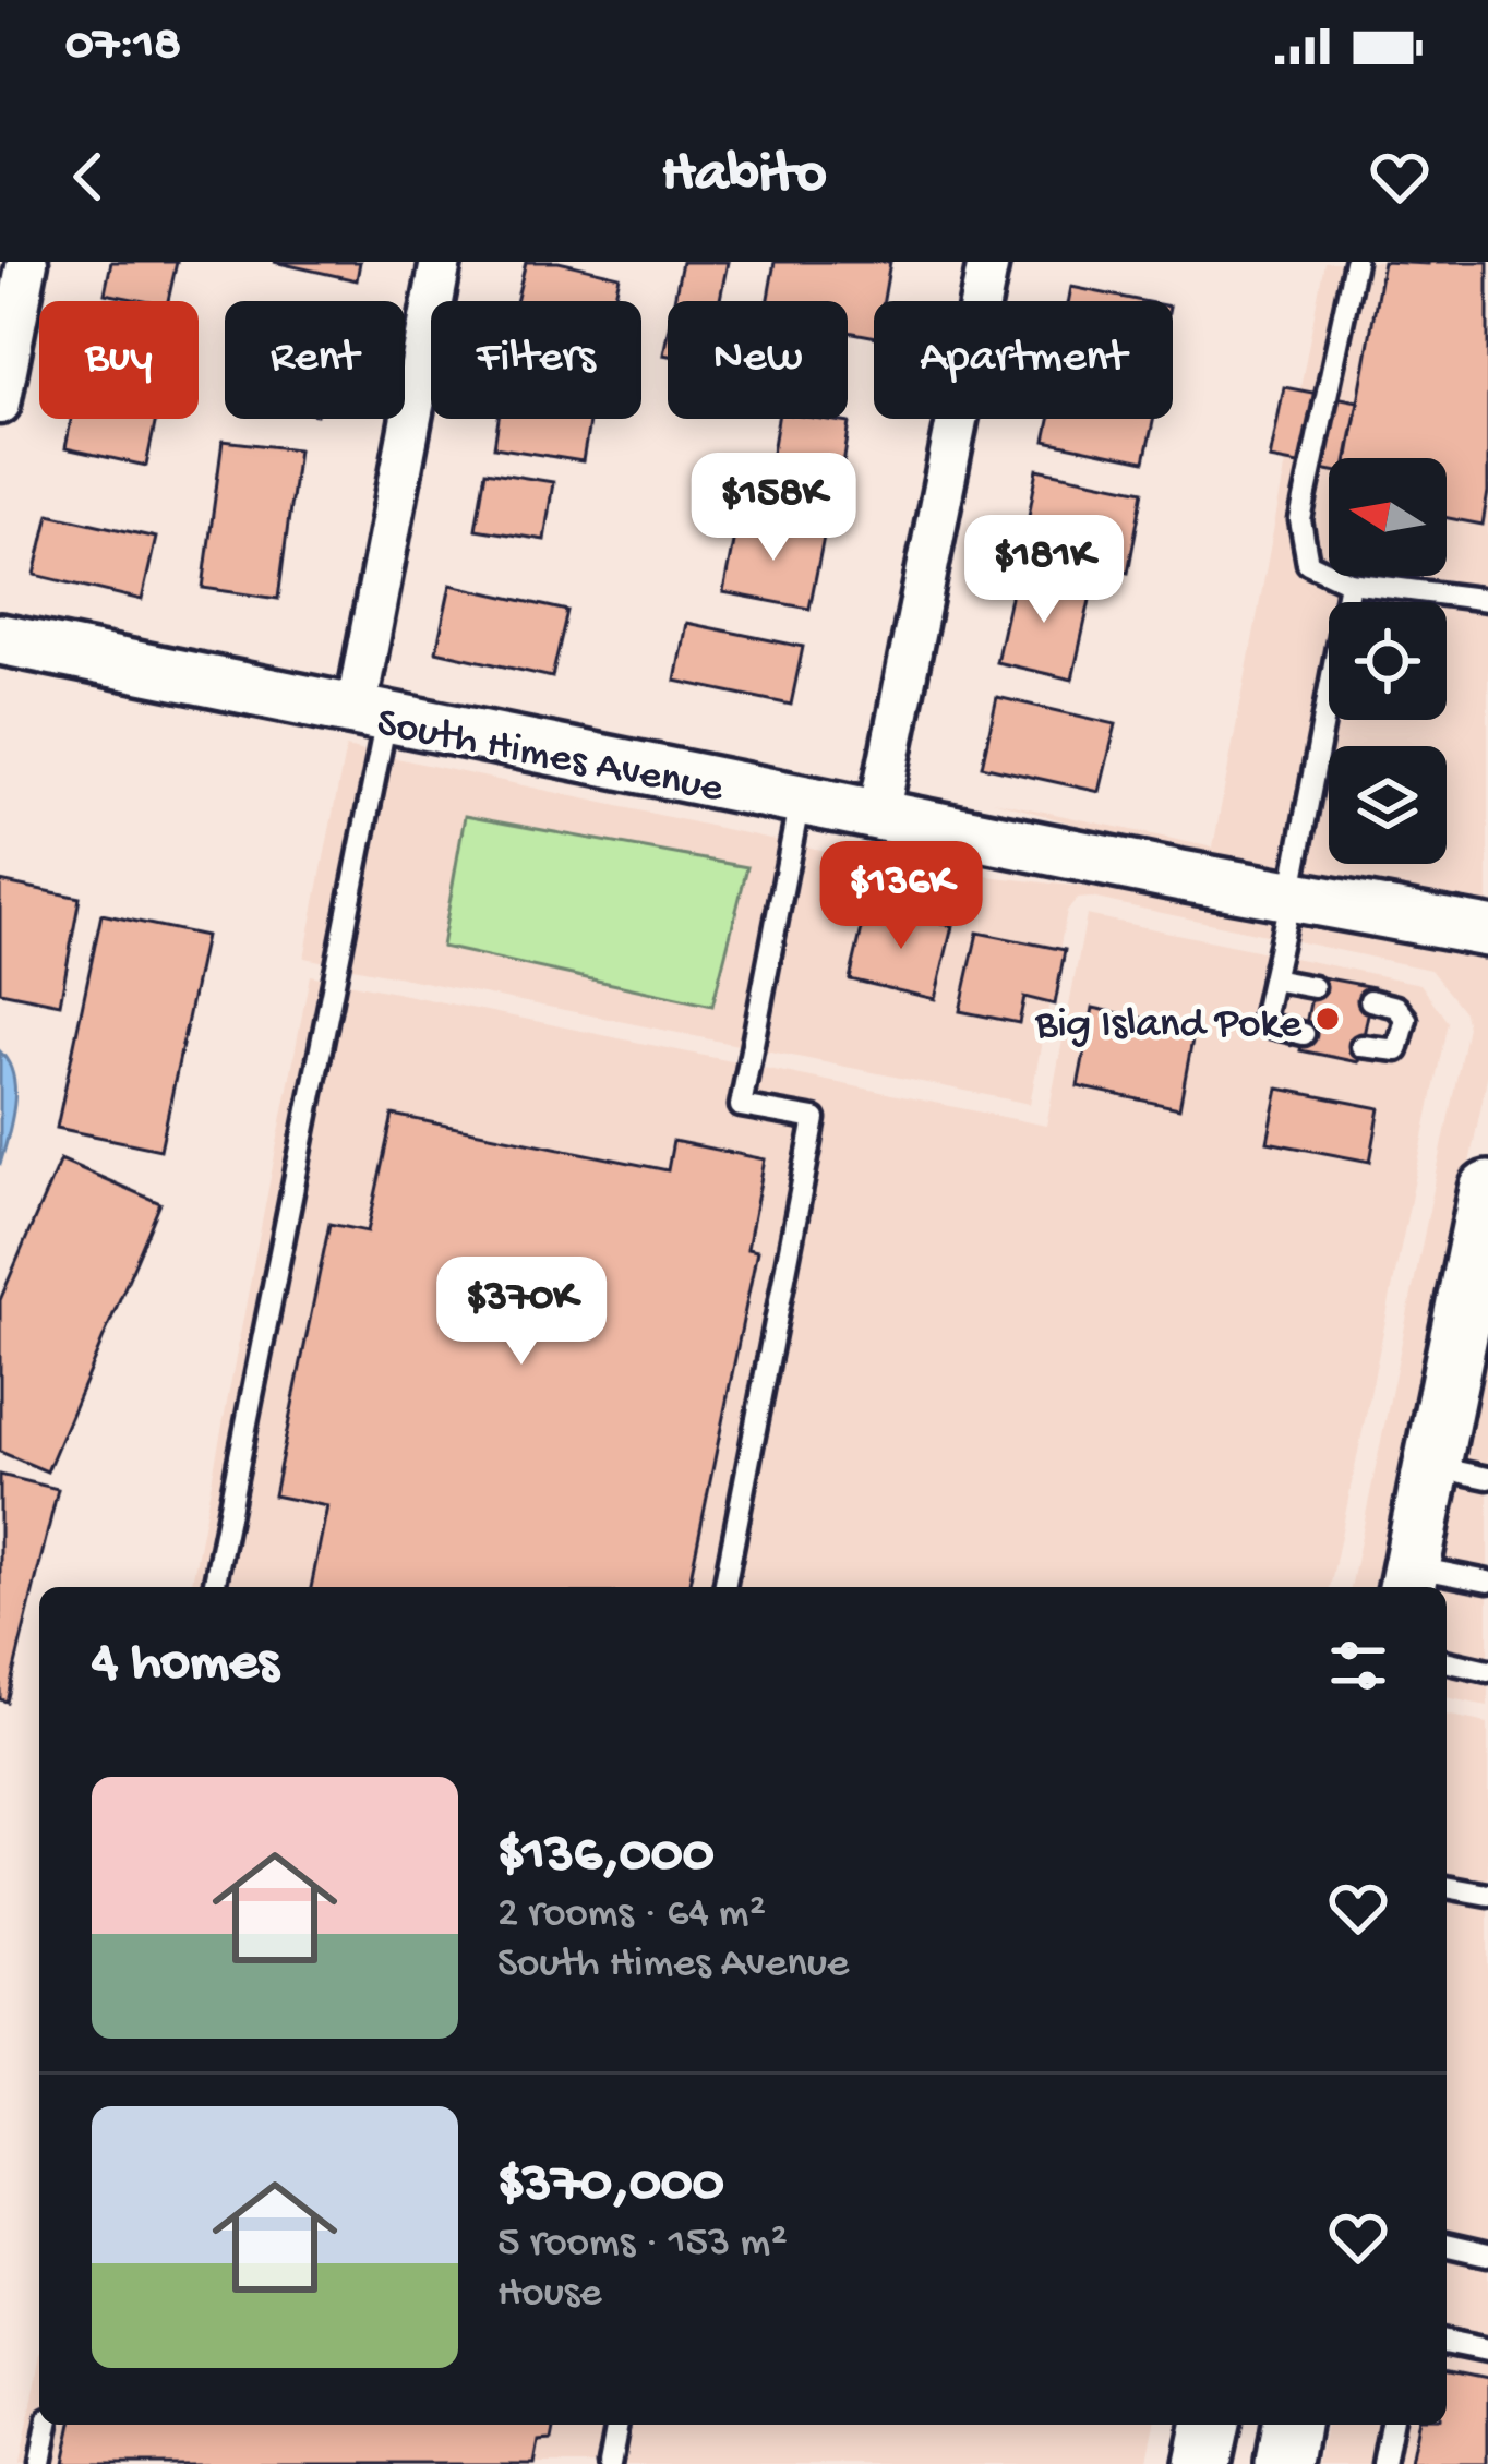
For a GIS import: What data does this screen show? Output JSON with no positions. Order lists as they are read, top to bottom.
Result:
{
  "streets": {
    "street": ["South Himes Avenue"]
  },
  "places": ["Big Island Poke"],
  "north": "left",
  "page": {
    "status": "07:18",
    "header": "Habito",
    "chip": [
      "Buy",
      "Rent",
      "Filters",
      "New",
      "Apartment"
    ],
    "price": [
      "$158K",
      "$181K",
      "$136K",
      "$370K"
    ],
    "heading": "4 homes",
    "list": [
      {
        "name": "$136,000",
        "note": "2 rooms · 64 m² · South Himes Avenue"
      },
      {
        "name": "$370,000",
        "note": "5 rooms · 153 m² · House"
      }
    ]
  }
}
